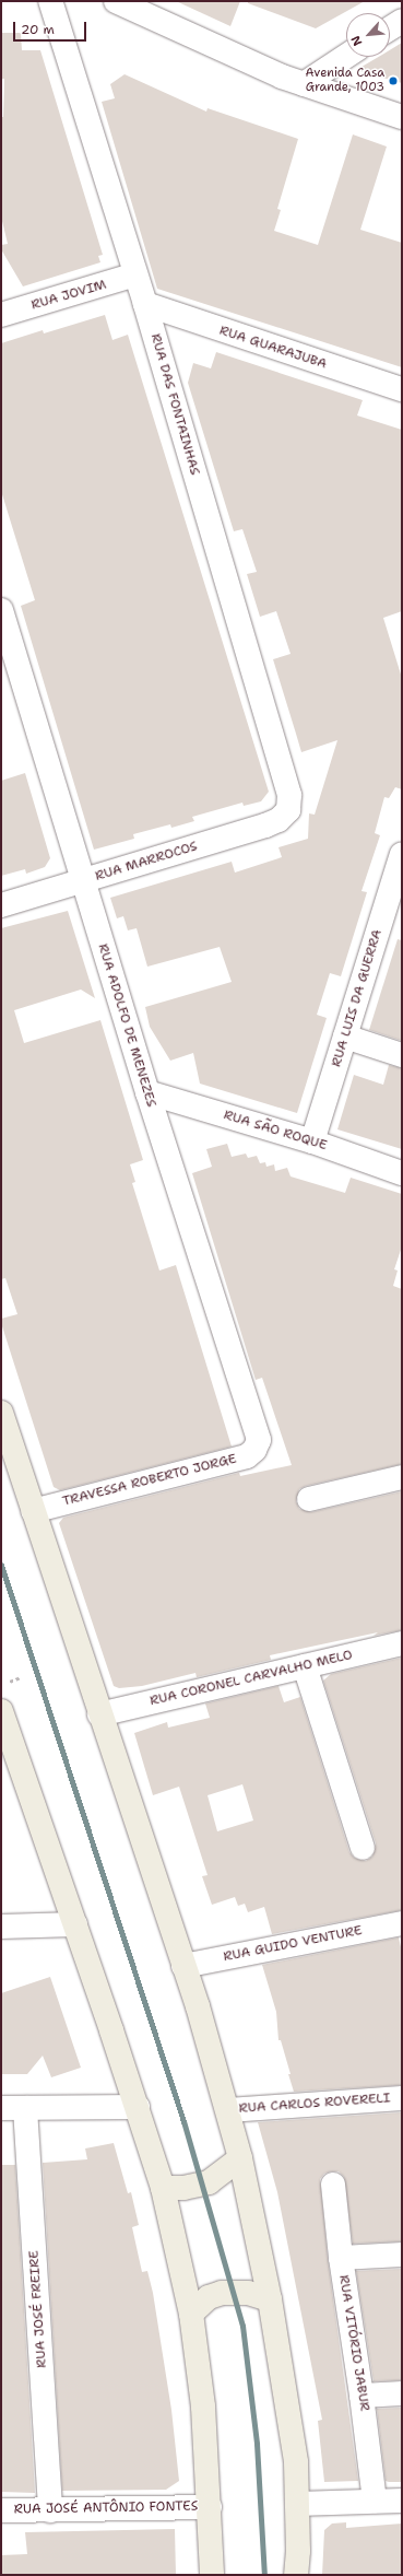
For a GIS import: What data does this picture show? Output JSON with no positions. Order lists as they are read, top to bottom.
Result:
{
  "streets": {
    "street": [
      "RUA JOVIM",
      "RUA GUARAJUBA",
      "RUA DAS FONTAINHAS",
      "RUA MARROCOS",
      "RUA LUIS DA GUERRA",
      "RUA ADOLFO DE MENEZES",
      "RUA SÃO ROQUE",
      "TRAVESSA ROBERTO JORGE",
      "RUA CORONEL CARVALHO MELO",
      "RUA GUIDO VENTURE",
      "RUA CARLOS ROVERELI",
      "RUA JOSÉ FREIRE",
      "RUA VITÓRIO JABUR",
      "RUA JOSÉ ANTÔNIO FONTES"
    ]
  },
  "crossings": [
    ["RUA JOVIM", "RUA DAS FONTAINHAS"],
    ["RUA GUARAJUBA", "RUA DAS FONTAINHAS"],
    ["RUA DAS FONTAINHAS", "RUA MARROCOS"],
    ["RUA MARROCOS", "RUA ADOLFO DE MENEZES"],
    ["RUA LUIS DA GUERRA", "RUA SÃO ROQUE"],
    ["RUA ADOLFO DE MENEZES", "RUA SÃO ROQUE"],
    ["RUA ADOLFO DE MENEZES", "TRAVESSA ROBERTO JORGE"],
    ["RUA JOSÉ FREIRE", "RUA JOSÉ ANTÔNIO FONTES"]
  ],
  "places": ["Avenida Casa Grande, 1003"],
  "scale_bar": "20 m",
  "north": "bottom left"
}
